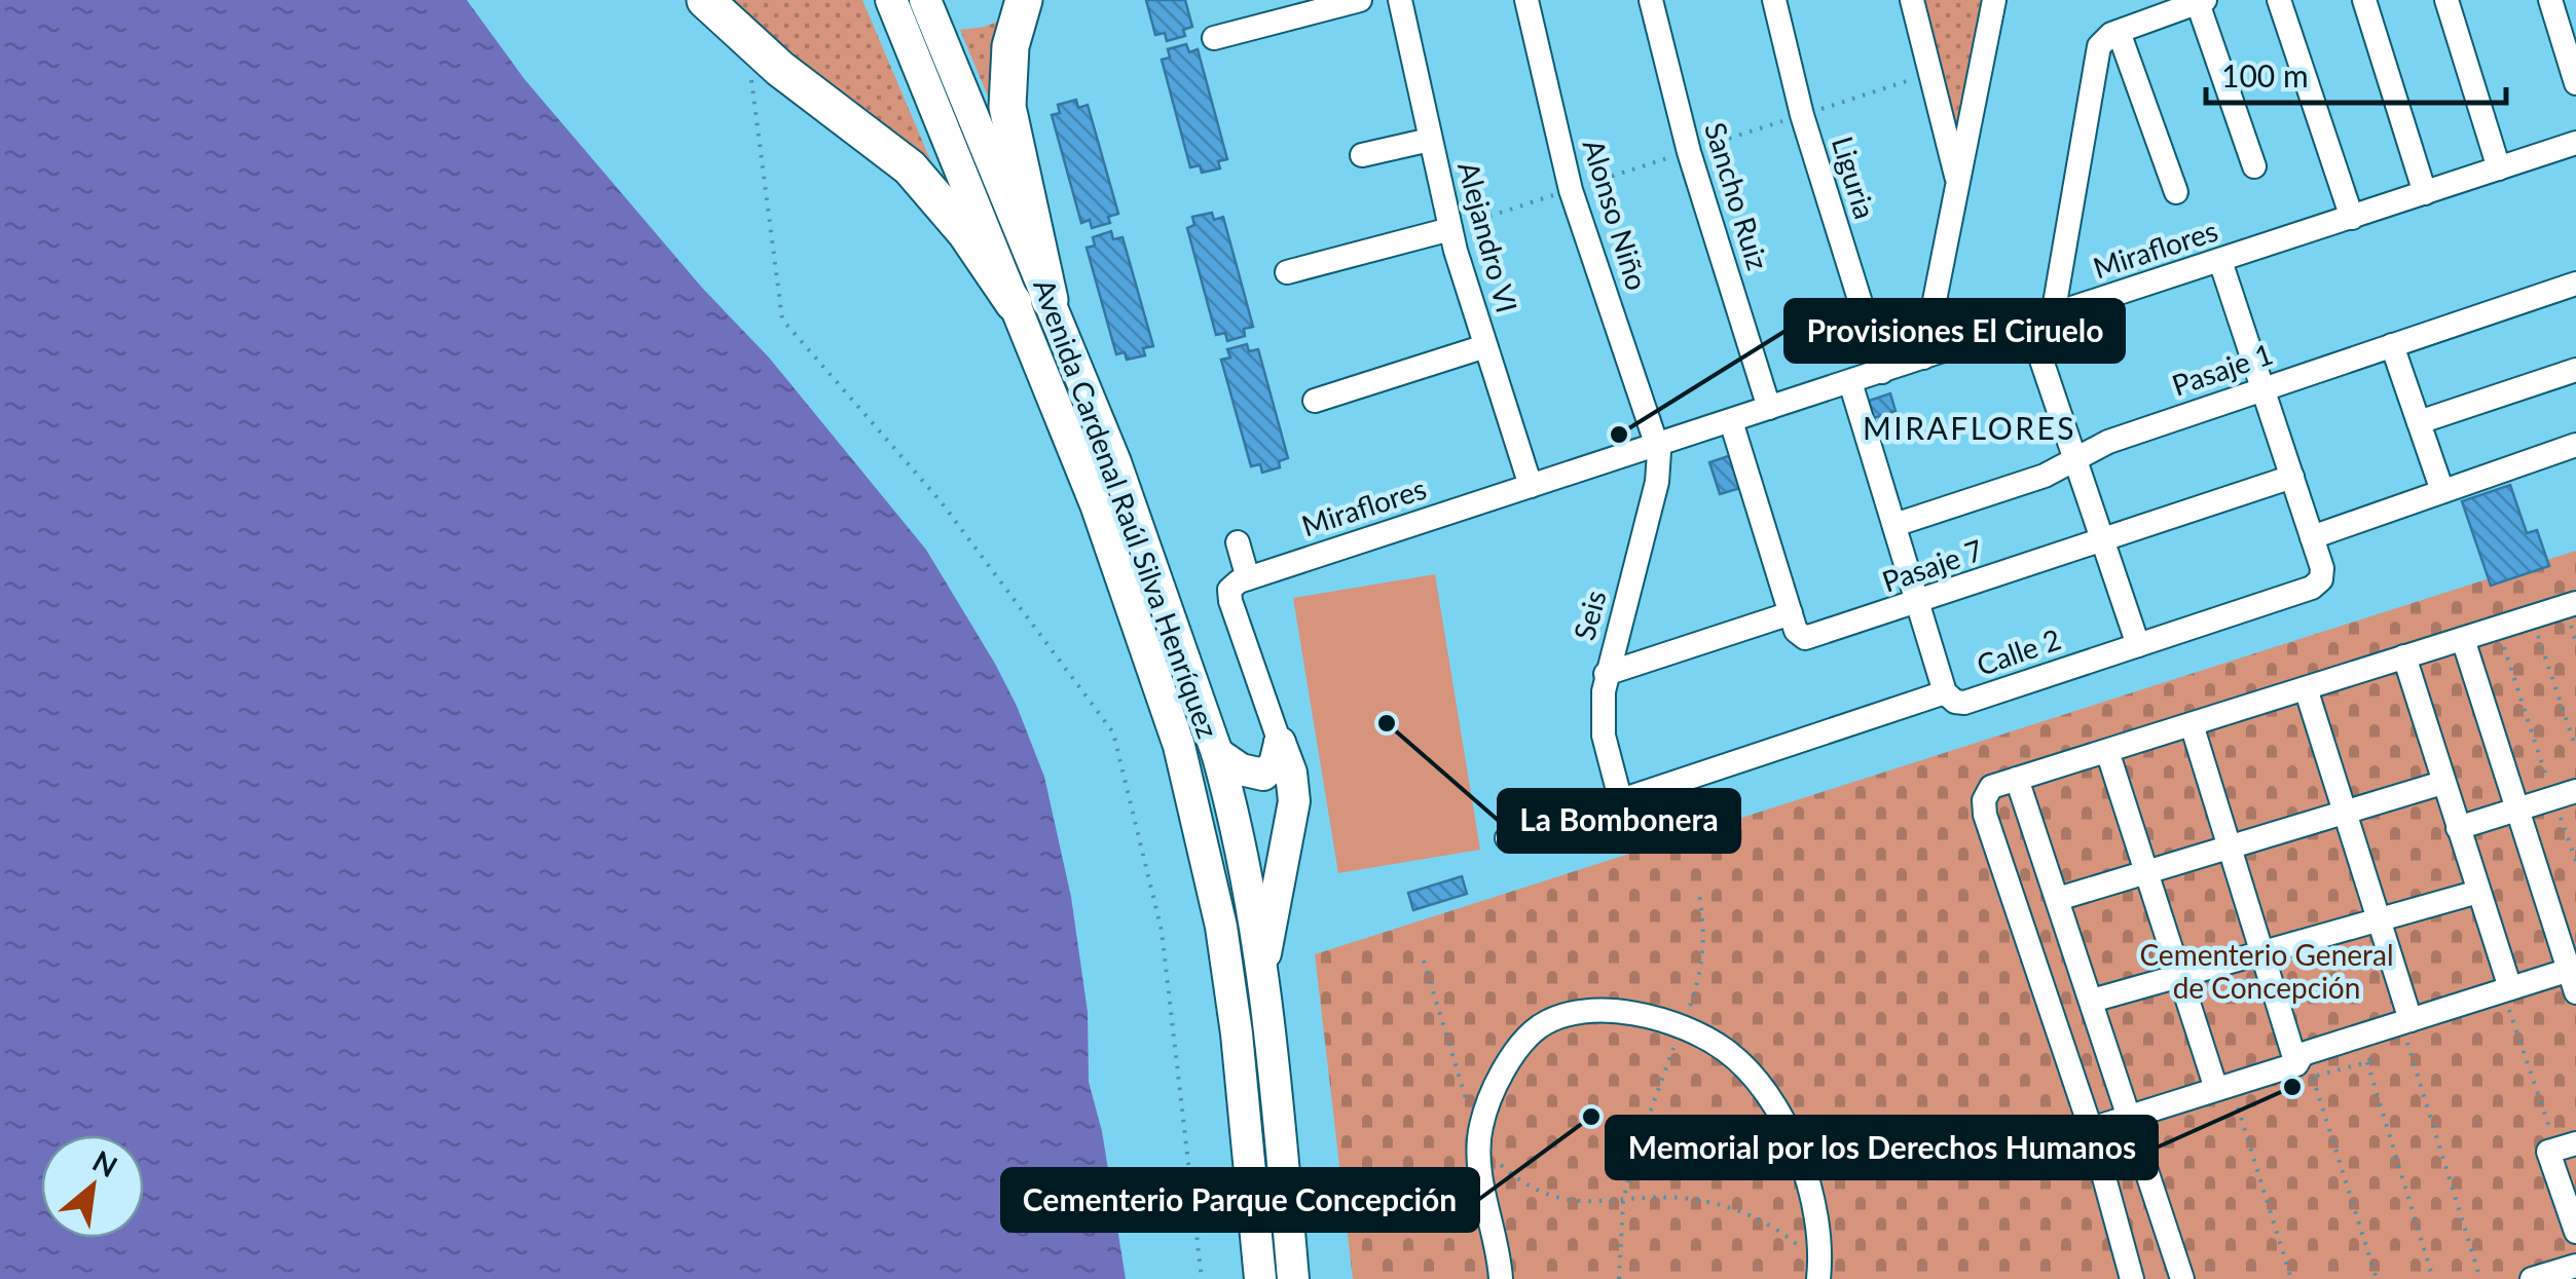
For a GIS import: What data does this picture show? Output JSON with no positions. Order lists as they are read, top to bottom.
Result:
{
  "streets": {
    "main road": ["Avenida Cardenal Raúl Silva Henríquez"],
    "street": [
      "Liguria",
      "Sancho Ruiz",
      "Alonso Niño",
      "Alejandro VI",
      "Miraflores",
      "Pasaje 1",
      "Pasaje 7",
      "Seis",
      "Calle 2"
    ]
  },
  "crossings": [
    ["Liguria", "Miraflores"],
    ["Sancho Ruiz", "Miraflores"],
    ["Alonso Niño", "Miraflores"],
    ["Alonso Niño", "Seis"],
    ["Alejandro VI", "Miraflores"],
    ["Miraflores", "Seis"],
    ["Seis", "Calle 2"]
  ],
  "districts": ["MIRAFLORES"],
  "parks": ["Cementerio General de Concepción"],
  "places": [
    "Provisiones El Ciruelo",
    "La Bombonera",
    "Memorial por los Derechos Humanos",
    "Cementerio Parque Concepción"
  ],
  "scale_bar": "100 m",
  "north": "top right"
}
